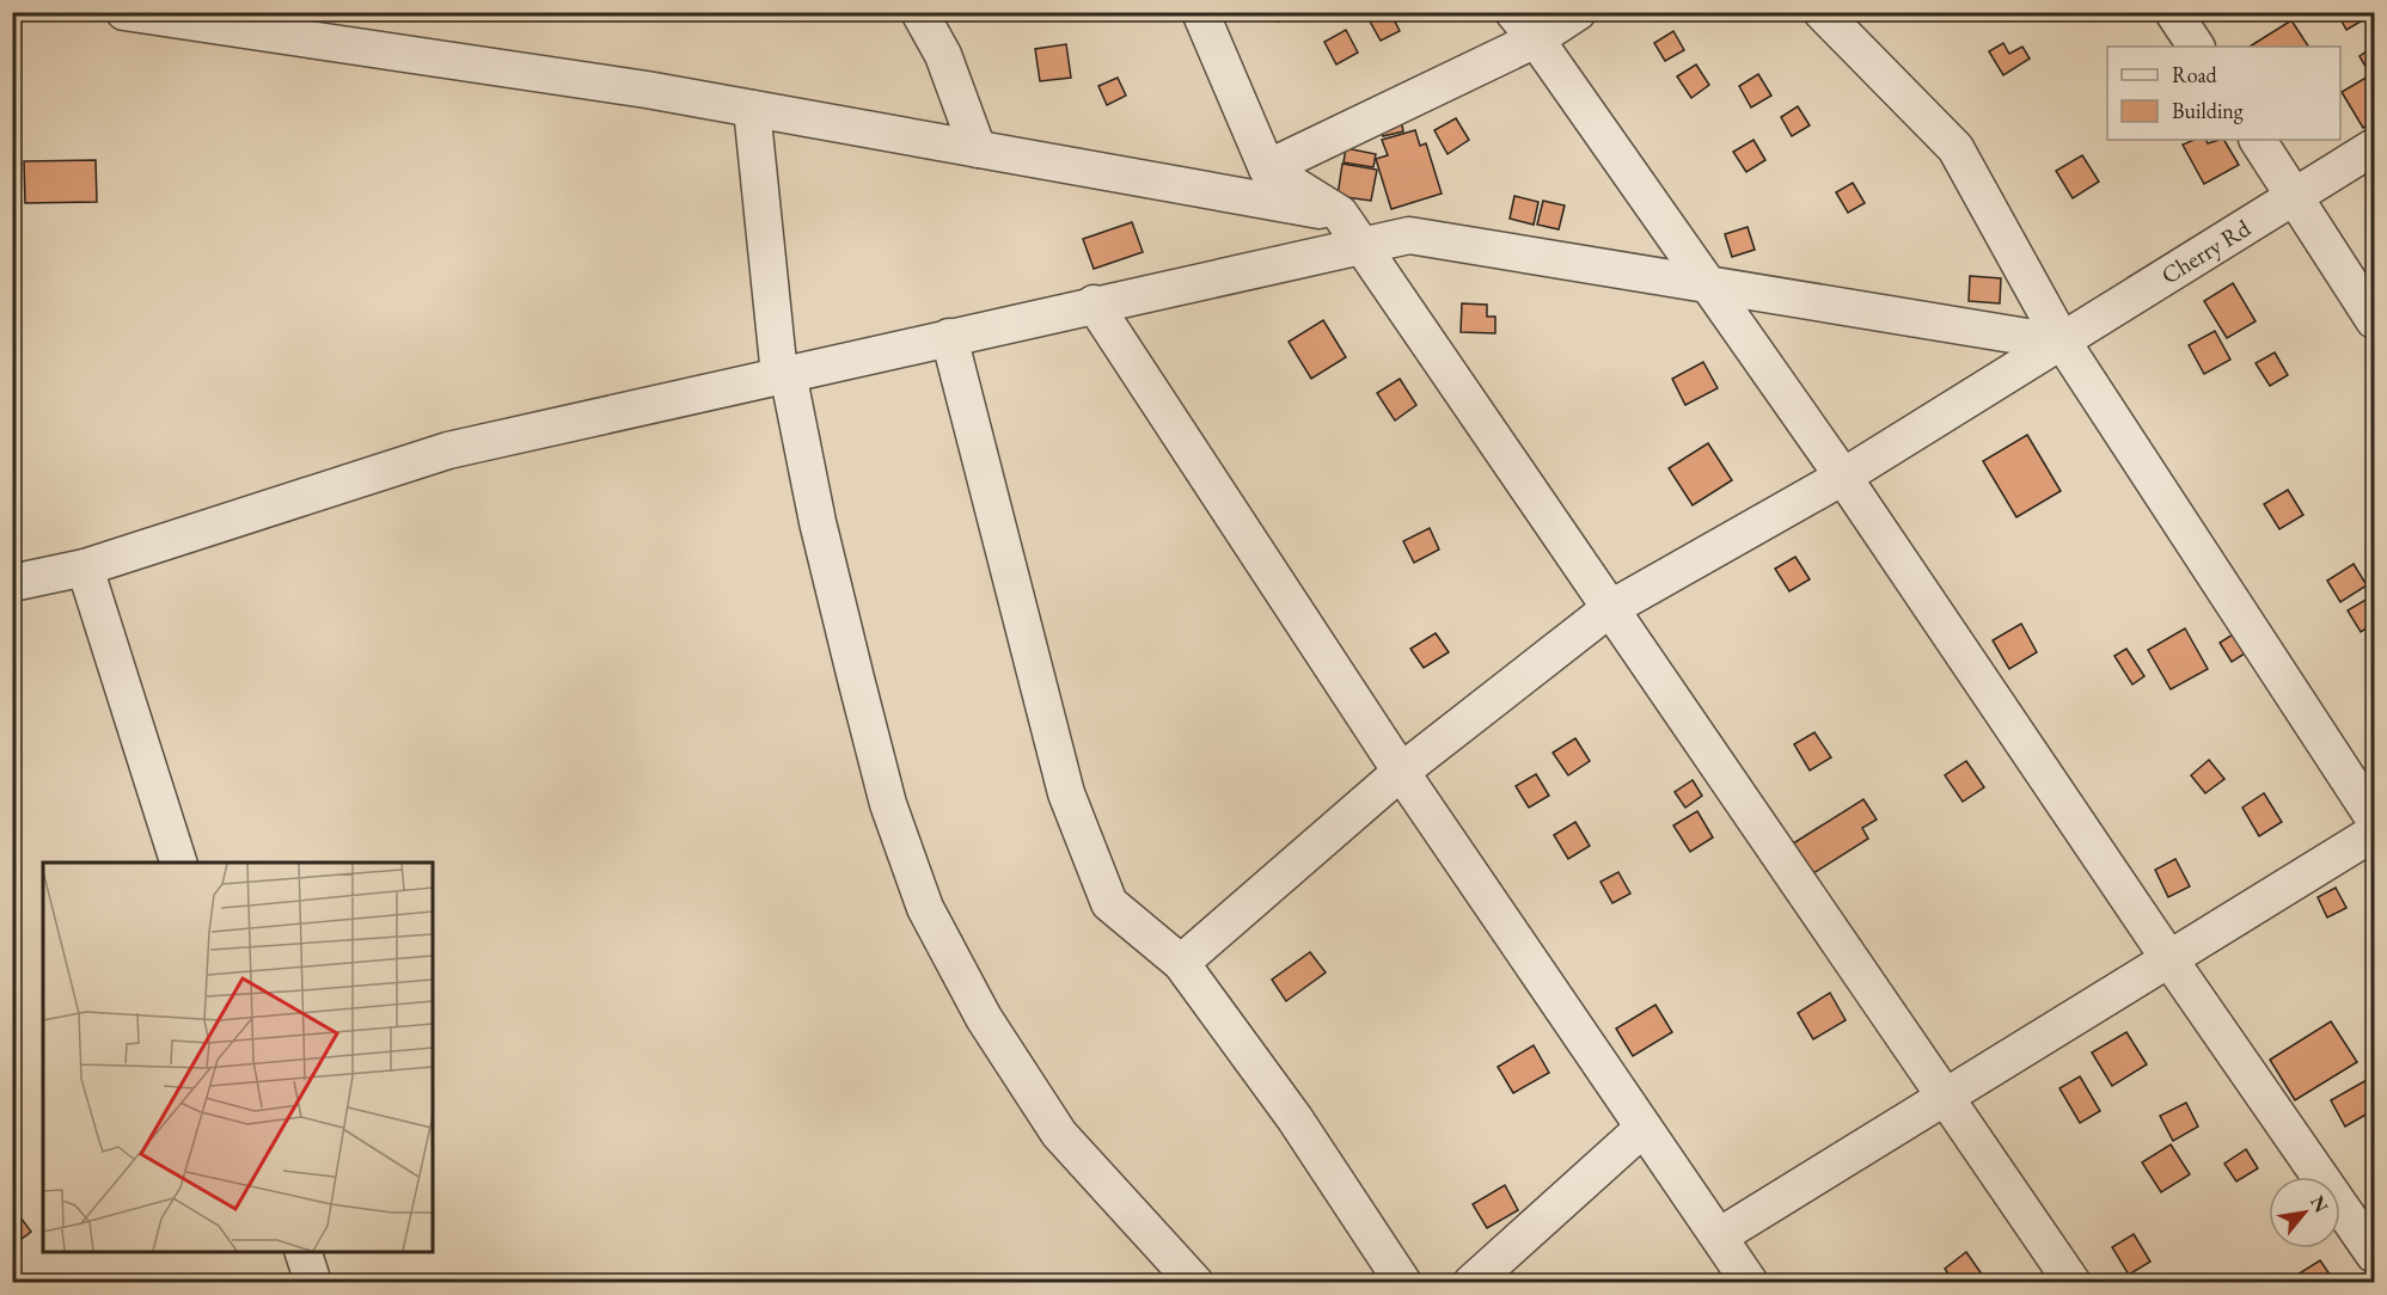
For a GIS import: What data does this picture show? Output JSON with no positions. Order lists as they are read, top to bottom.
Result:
{
  "streets": {
    "street": ["Cherry Rd"]
  },
  "legend": ["Road", "Building"],
  "north": "top right"
}
